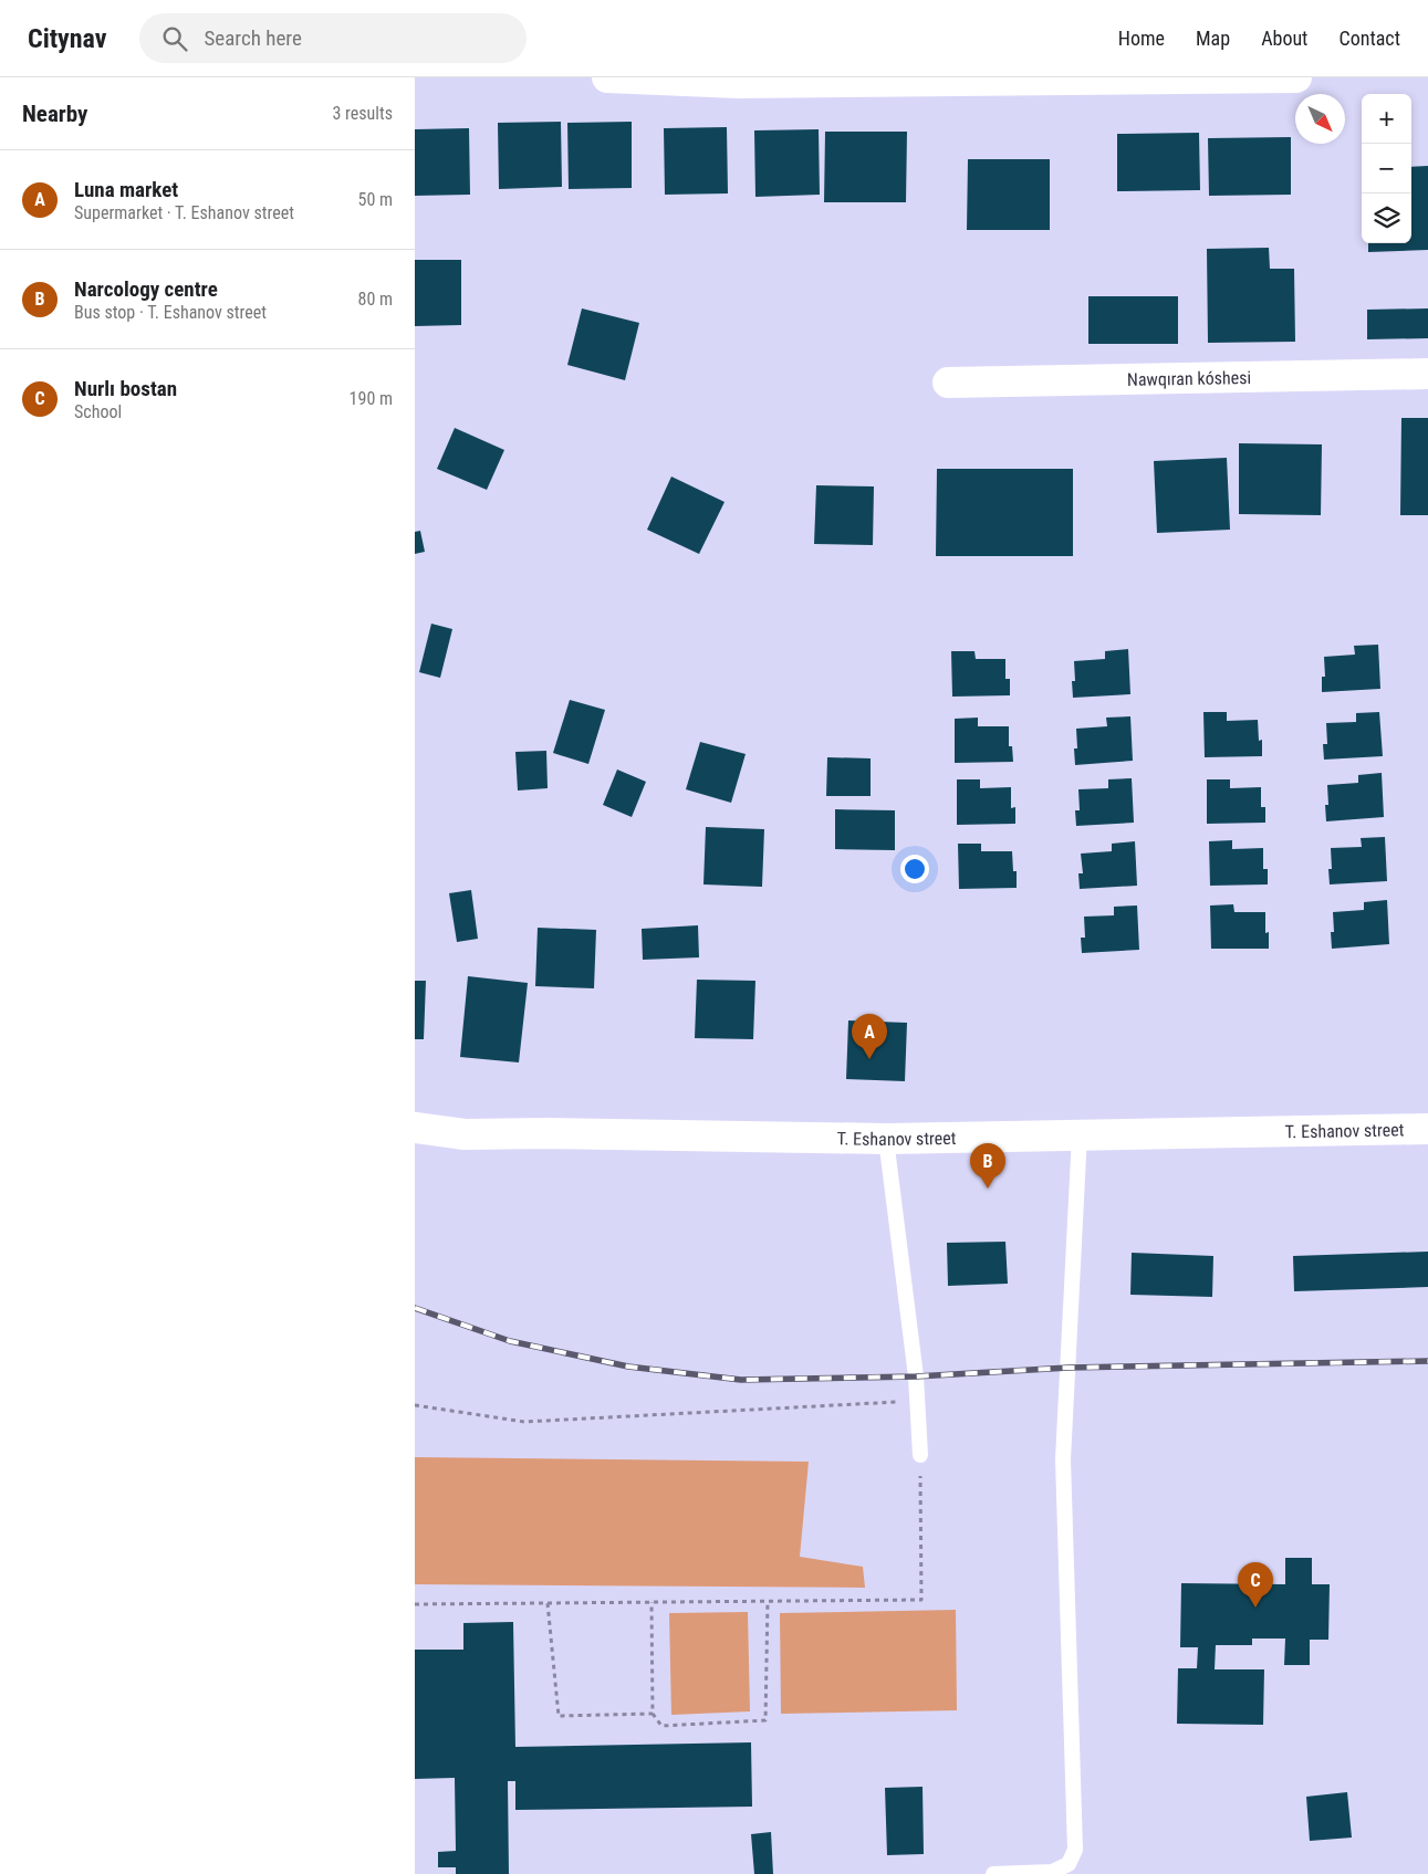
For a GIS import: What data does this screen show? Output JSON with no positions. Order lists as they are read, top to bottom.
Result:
{
  "streets": {
    "street": ["Nawqıran kóshesi", "T. Eshanov street"]
  },
  "north": "bottom right",
  "page": {
    "header": "Citynav",
    "search": "Search here",
    "nav": [
      "Home",
      "Map",
      "About",
      "Contact"
    ],
    "heading": ["Nearby", "3 results"],
    "map_buttons": ["+", "−"],
    "list": [
      {
        "mark": "A",
        "name": "Luna market",
        "note": "Supermarket · T. Eshanov street",
        "value": "50 m"
      },
      {
        "mark": "B",
        "name": "Narcology centre",
        "note": "Bus stop · T. Eshanov street",
        "value": "80 m"
      },
      {
        "mark": "C",
        "name": "Nurlı bostan",
        "note": "School",
        "value": "190 m"
      }
    ],
    "pins": ["A", "B", "C"]
  }
}
